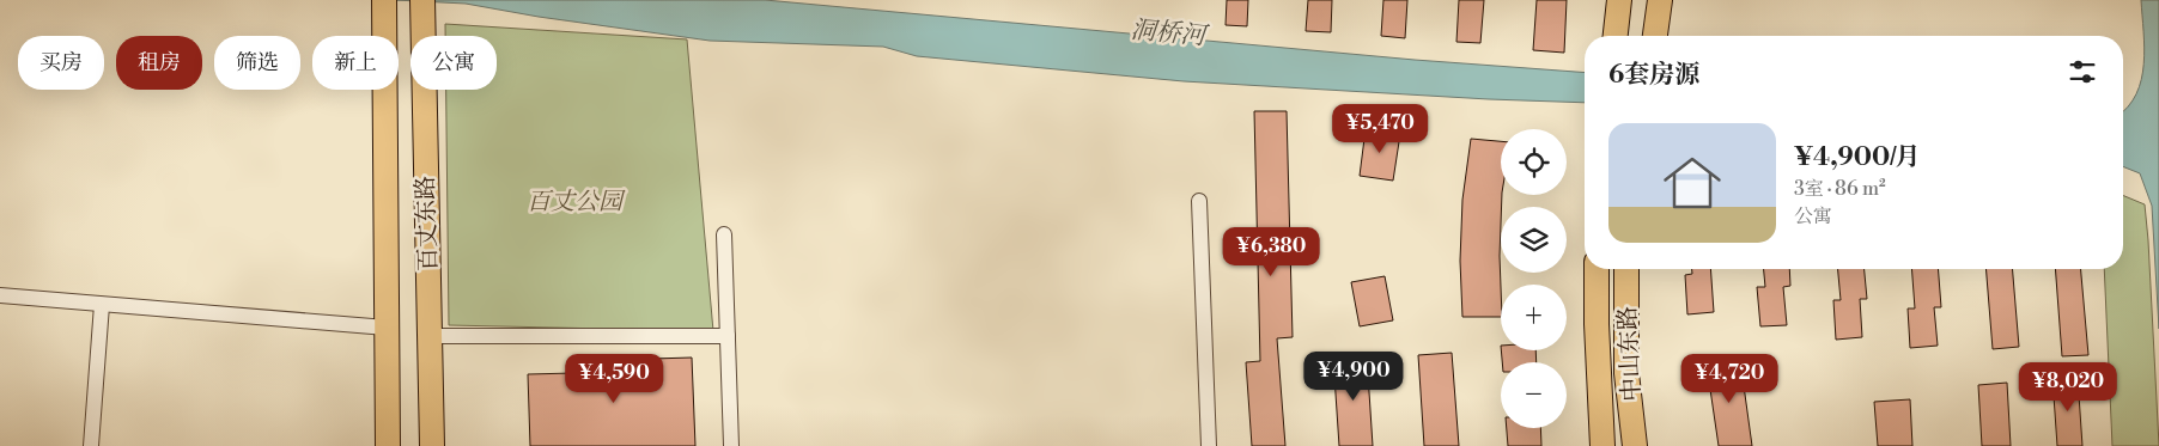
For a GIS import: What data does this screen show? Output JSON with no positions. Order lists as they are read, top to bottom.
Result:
{
  "streets": {
    "main road": ["百丈东路", "中山东路"]
  },
  "water": ["洞桥河"],
  "parks": ["百丈公园"],
  "page": {
    "chip": [
      "买房",
      "租房",
      "筛选",
      "新上",
      "公寓"
    ],
    "heading": "6套房源",
    "price": [
      "¥5,470",
      "¥6,380",
      "¥4,900",
      "¥4,590",
      "¥4,720",
      "¥8,020"
    ],
    "list": [
      {
        "name": "¥4,900/月",
        "note": "3室 · 86 m² · 公寓"
      }
    ],
    "map_buttons": ["+", "−"]
  }
}
